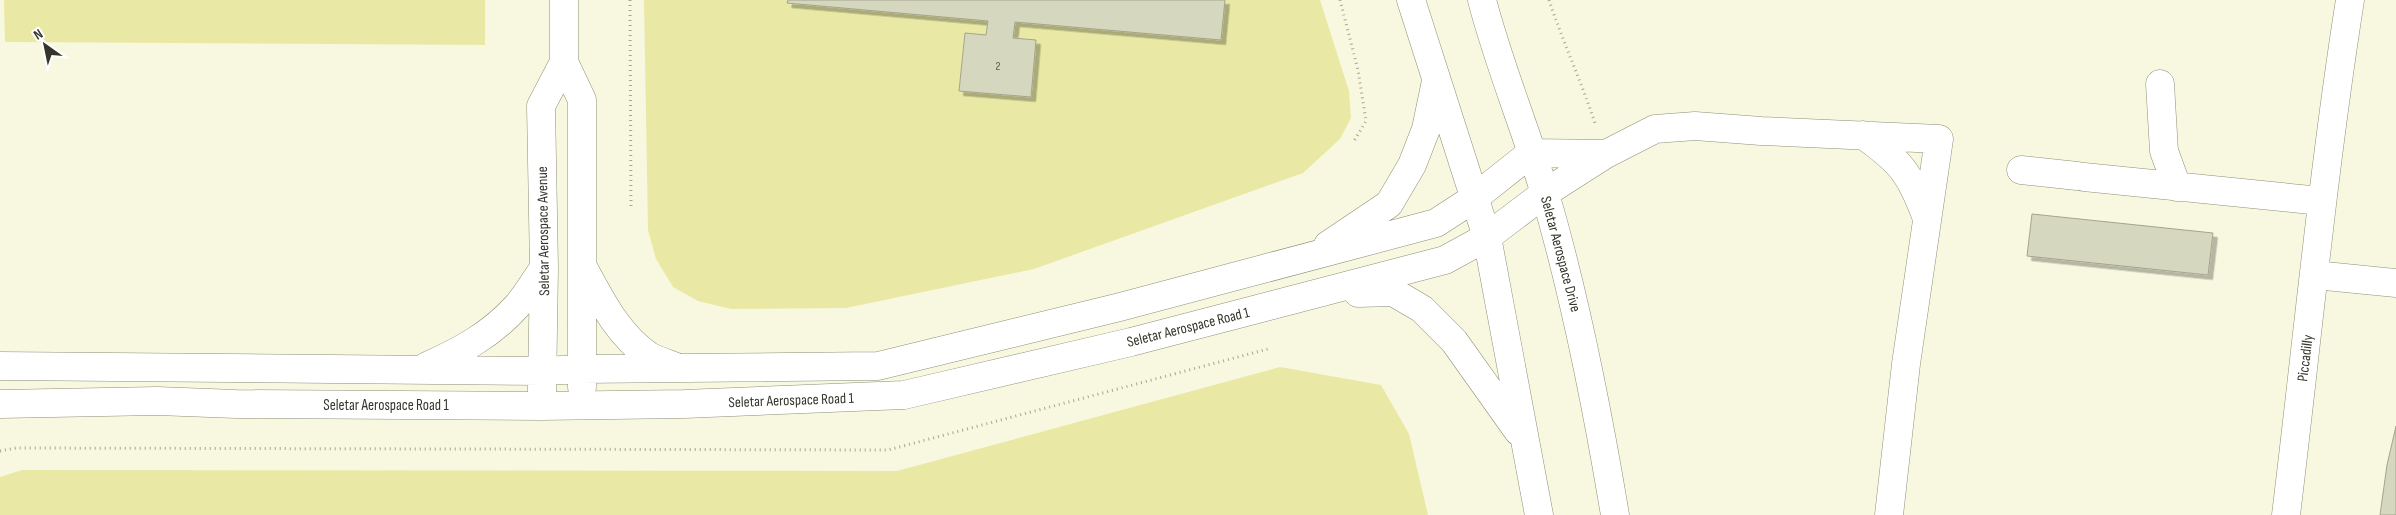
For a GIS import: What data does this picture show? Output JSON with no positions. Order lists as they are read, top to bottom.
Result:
{
  "streets": {
    "street": [
      "Seletar Aerospace Avenue",
      "Seletar Aerospace Drive",
      "Seletar Aerospace Road 1",
      "Piccadilly"
    ]
  },
  "crossings": [
    ["Seletar Aerospace Avenue", "Seletar Aerospace Road 1"],
    ["Seletar Aerospace Drive", "Seletar Aerospace Road 1"]
  ],
  "house_numbers": ["2"],
  "north": "top left"
}
